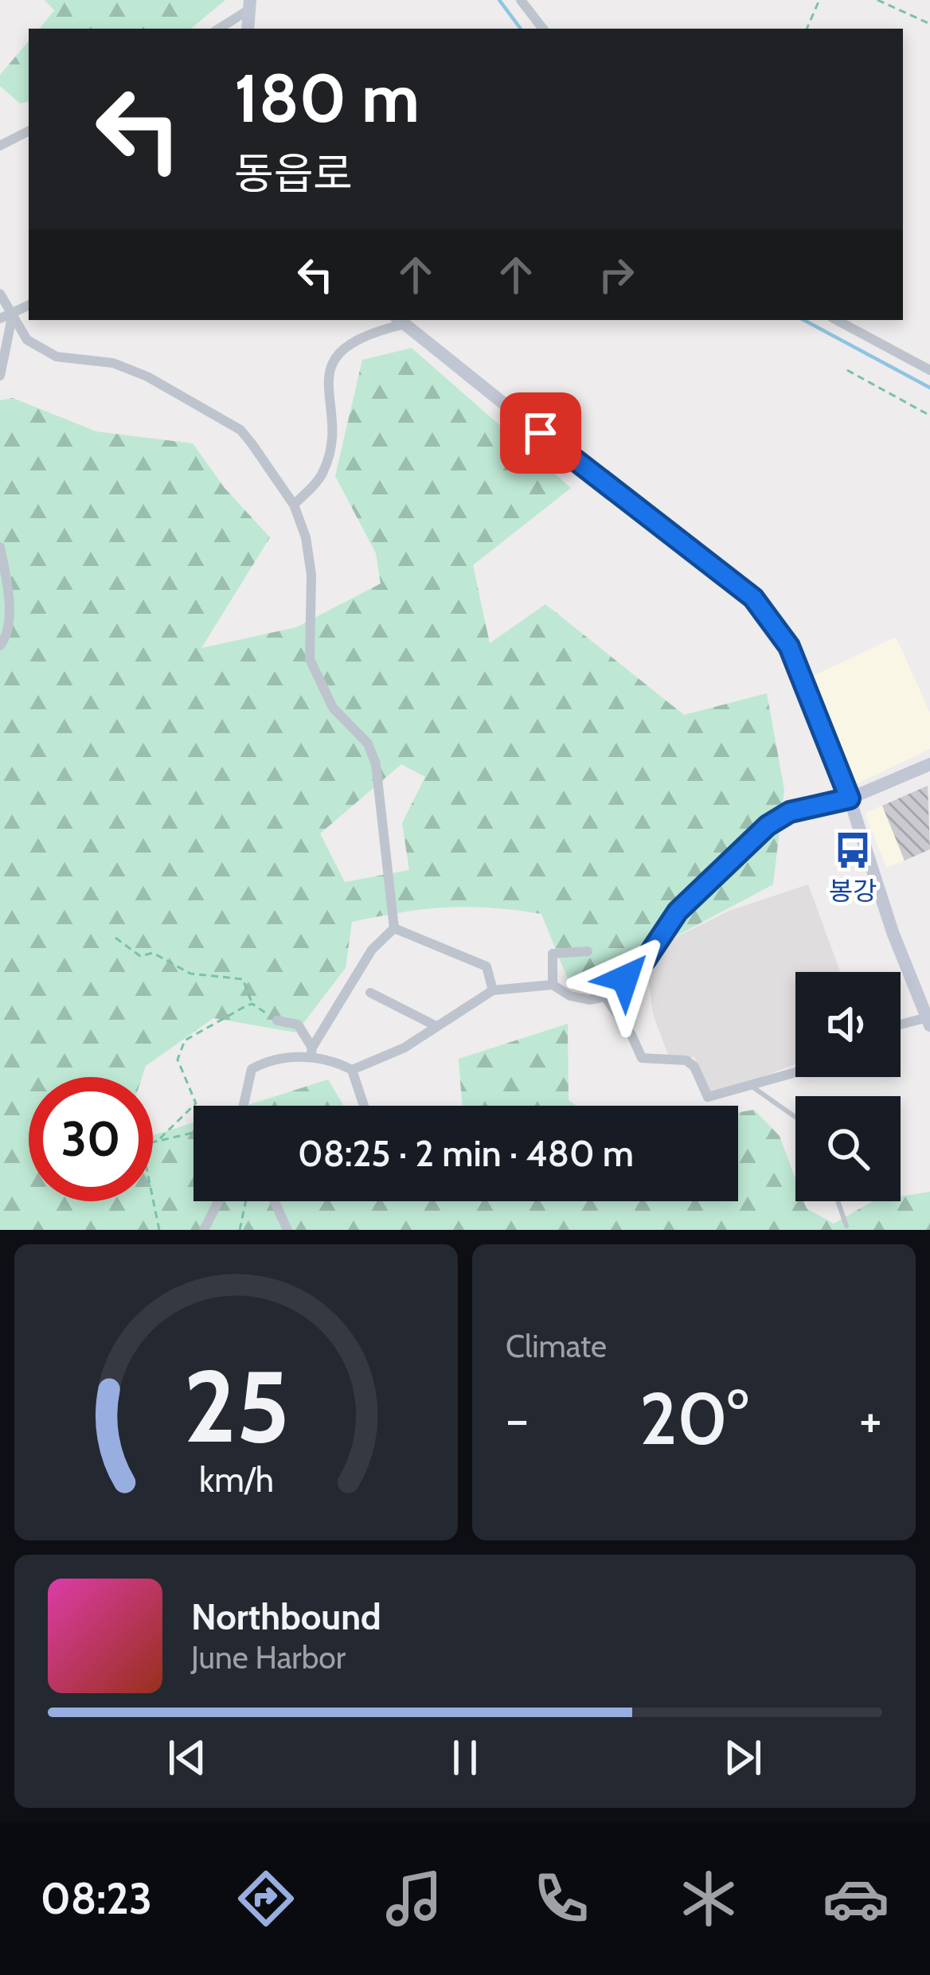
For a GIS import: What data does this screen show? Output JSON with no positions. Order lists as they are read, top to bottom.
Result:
{
  "places": {
    "bus stop": ["봉강"]
  },
  "page": {
    "turn": ["180 m", "동읍로"],
    "limit": "30",
    "trip": "08:25 · 2 min · 480 m",
    "tile": "Climate",
    "heat": ["−", "20°", "+"],
    "song": ["Northbound", "June Harbor"],
    "tabs": "08:23",
    "gauge": ["25", "km/h"]
  }
}
